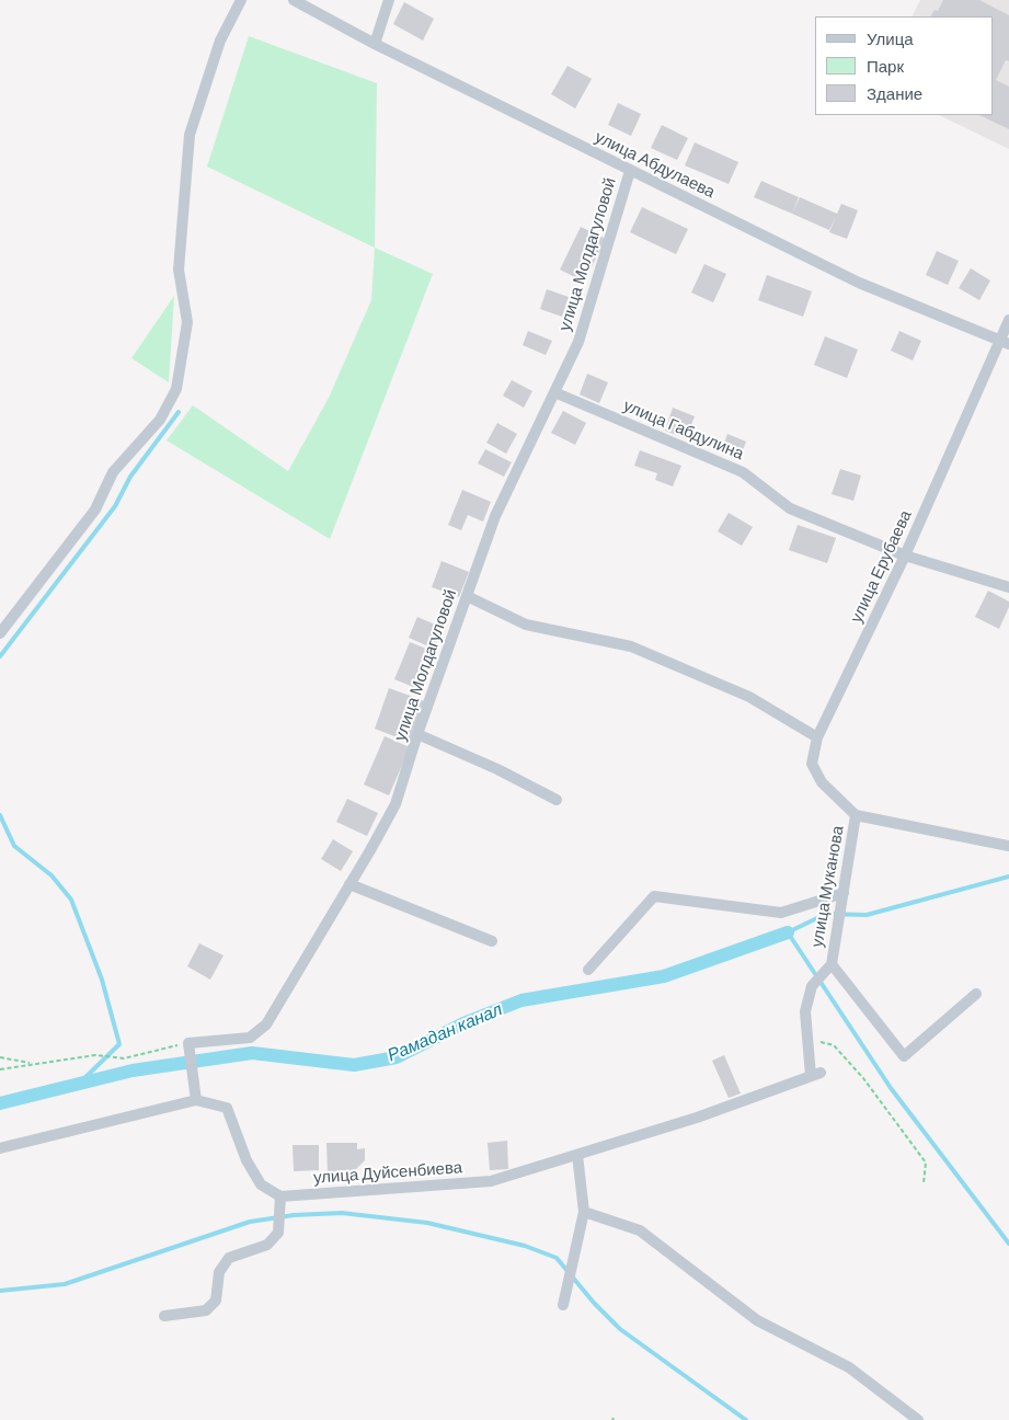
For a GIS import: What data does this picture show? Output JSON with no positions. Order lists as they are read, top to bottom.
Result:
{
  "streets": {
    "street": [
      "улица Абдулаева",
      "улица Молдагуловой",
      "улица Габдулина",
      "улица Ерубаева",
      "улица Муканова",
      "улица Дуйсенбиева"
    ]
  },
  "crossings": [
    ["улица Абдулаева", "улица Молдагуловой"],
    ["улица Абдулаева", "улица Ерубаева"],
    ["улица Молдагуловой", "улица Габдулина"],
    ["улица Габдулина", "улица Ерубаева"],
    ["улица Ерубаева", "улица Муканова"],
    ["улица Муканова", "улица Дуйсенбиева"]
  ],
  "water": ["Рамадан канал"],
  "legend": ["Улица", "Парк", "Здание"]
}
